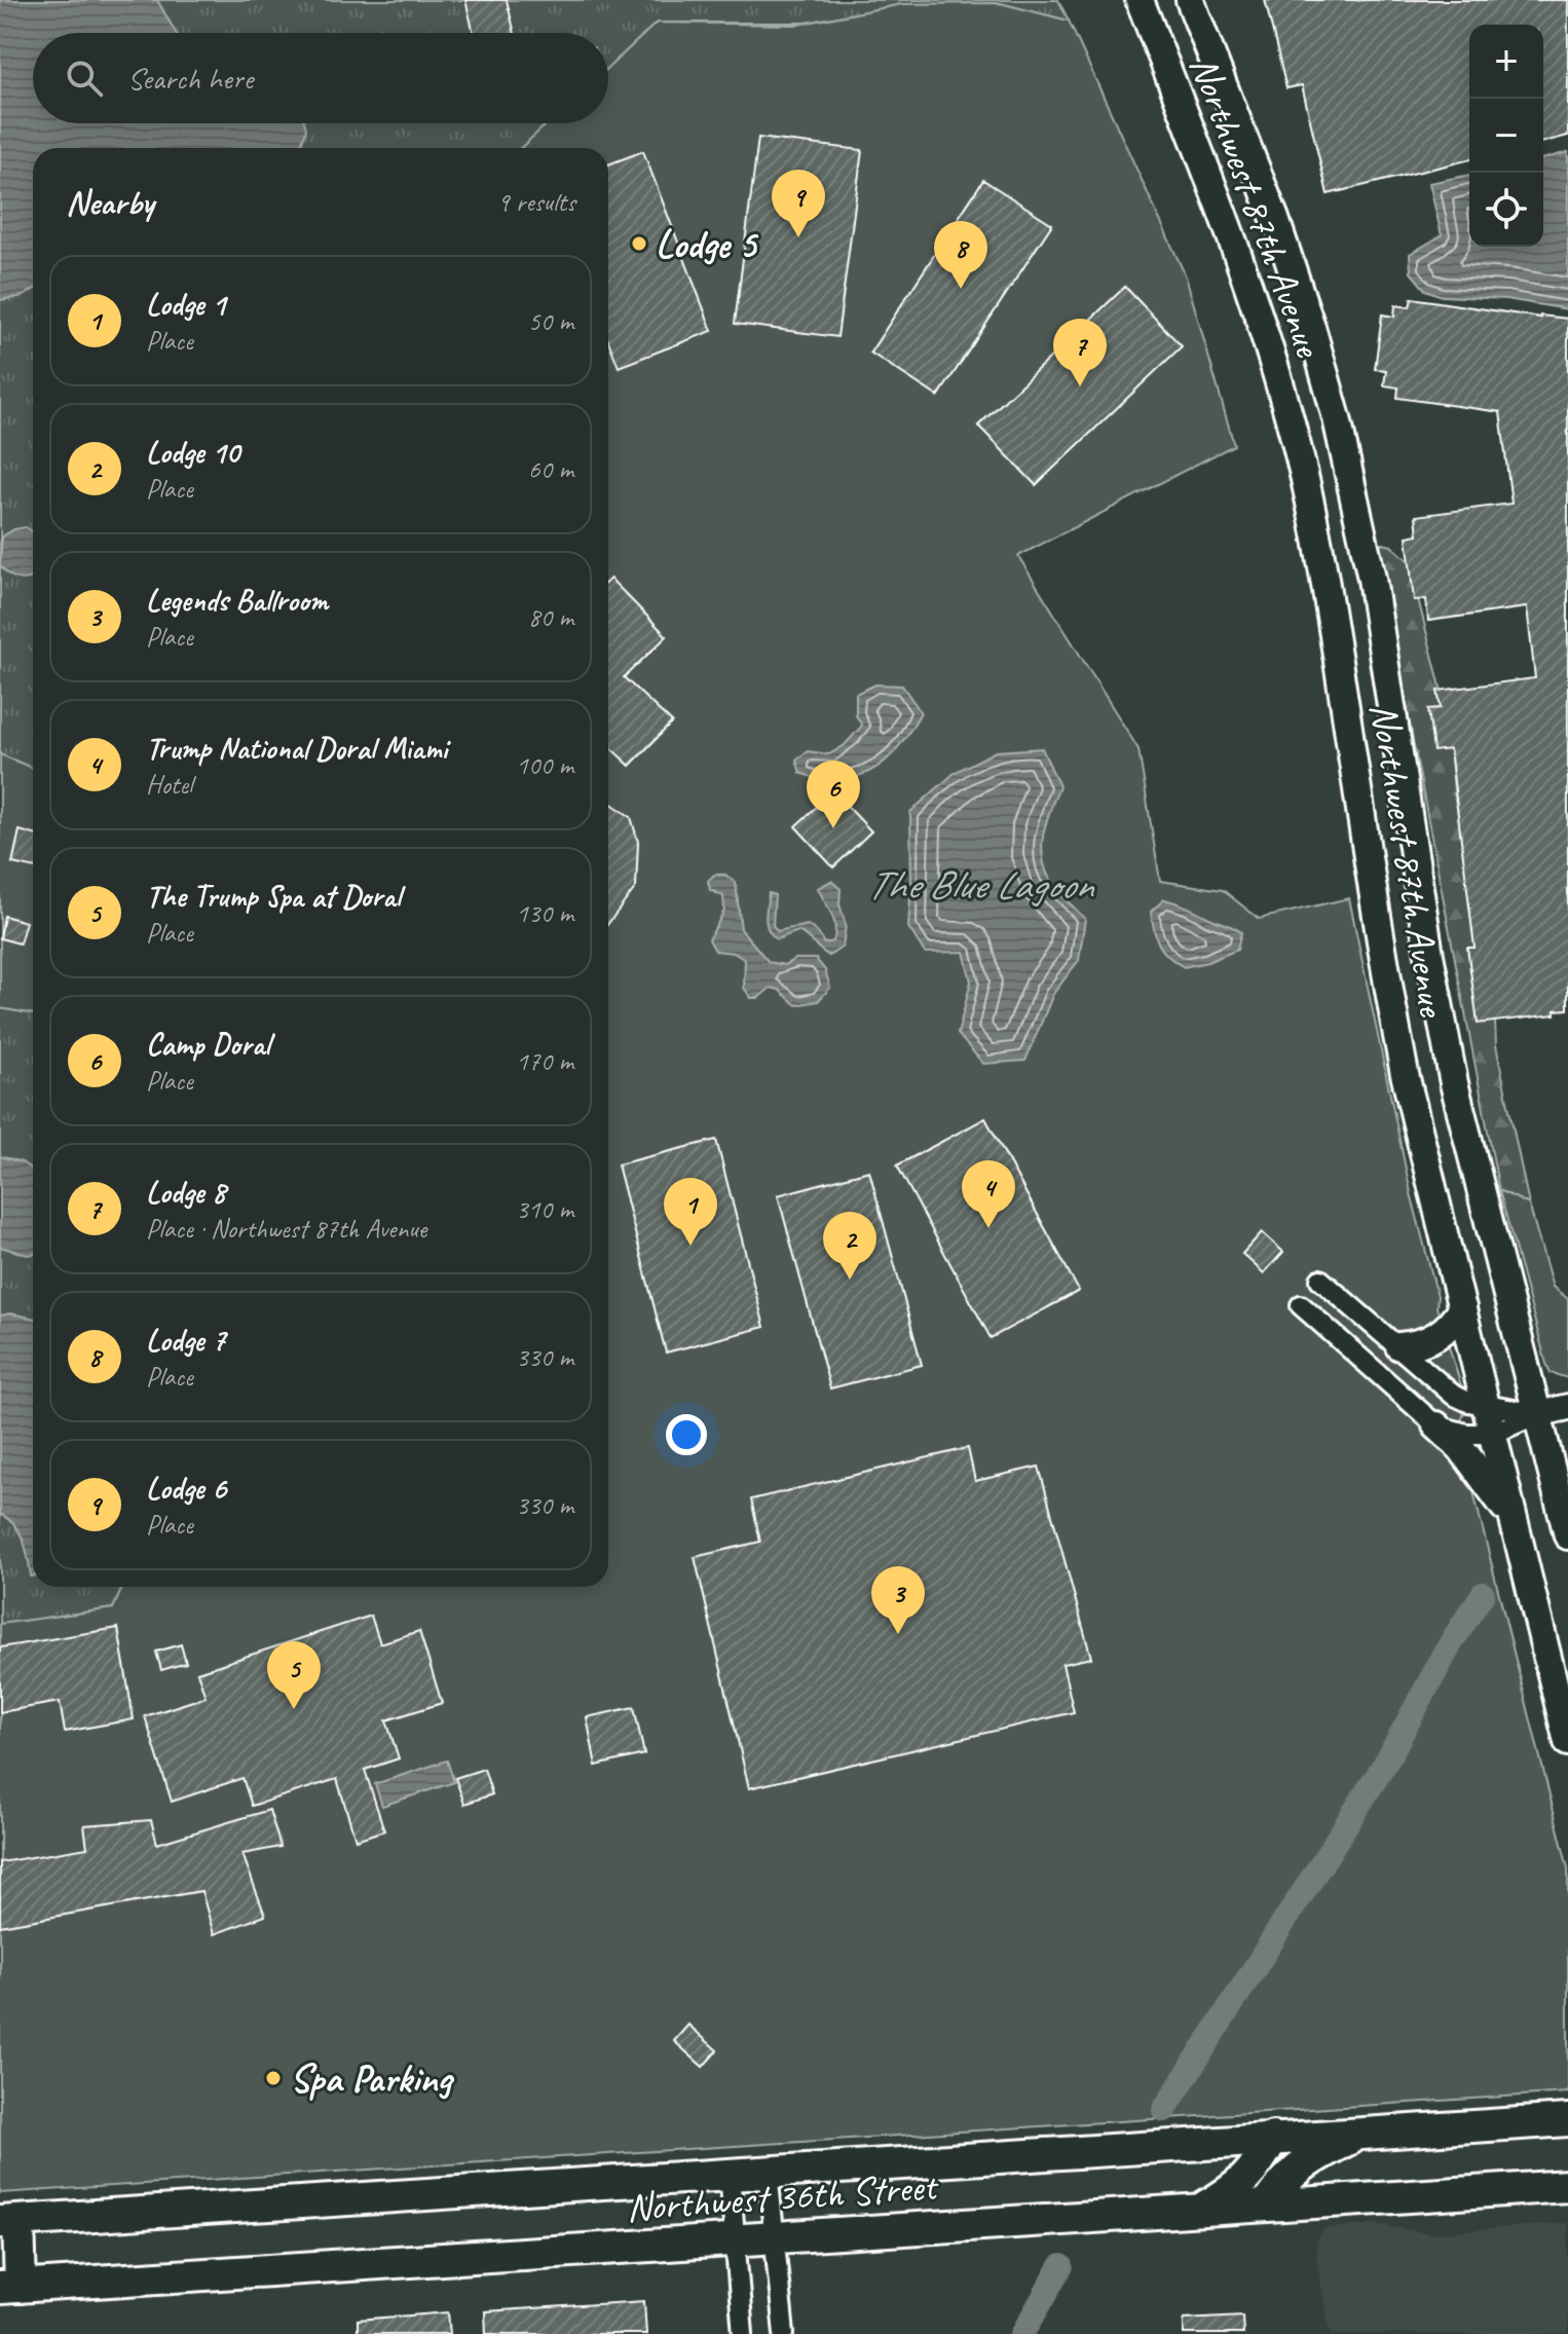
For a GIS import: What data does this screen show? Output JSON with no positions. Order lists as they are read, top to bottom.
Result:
{
  "streets": {
    "main road": ["Northwest 87th Avenue", "Northwest 36th Street"]
  },
  "water": ["The Blue Lagoon"],
  "places": ["Lodge 5", "Spa Parking"],
  "page": {
    "map_buttons": ["+", "−"],
    "search": "Search here",
    "heading": ["Nearby", "9 results"],
    "pins": [
      "9",
      "8",
      "7",
      "6",
      "4",
      "1",
      "2",
      "3",
      "5"
    ],
    "list": [
      {
        "mark": "1",
        "name": "Lodge 1",
        "note": "Place",
        "value": "50 m"
      },
      {
        "mark": "2",
        "name": "Lodge 10",
        "note": "Place",
        "value": "60 m"
      },
      {
        "mark": "3",
        "name": "Legends Ballroom",
        "note": "Place",
        "value": "80 m"
      },
      {
        "mark": "4",
        "name": "Trump National Doral Miami",
        "note": "Hotel",
        "value": "100 m"
      },
      {
        "mark": "5",
        "name": "The Trump Spa at Doral",
        "note": "Place",
        "value": "130 m"
      },
      {
        "mark": "6",
        "name": "Camp Doral",
        "note": "Place",
        "value": "170 m"
      },
      {
        "mark": "7",
        "name": "Lodge 8",
        "note": "Place · Northwest 87th Avenue",
        "value": "310 m"
      },
      {
        "mark": "8",
        "name": "Lodge 7",
        "note": "Place",
        "value": "330 m"
      },
      {
        "mark": "9",
        "name": "Lodge 6",
        "note": "Place",
        "value": "330 m"
      }
    ]
  }
}
